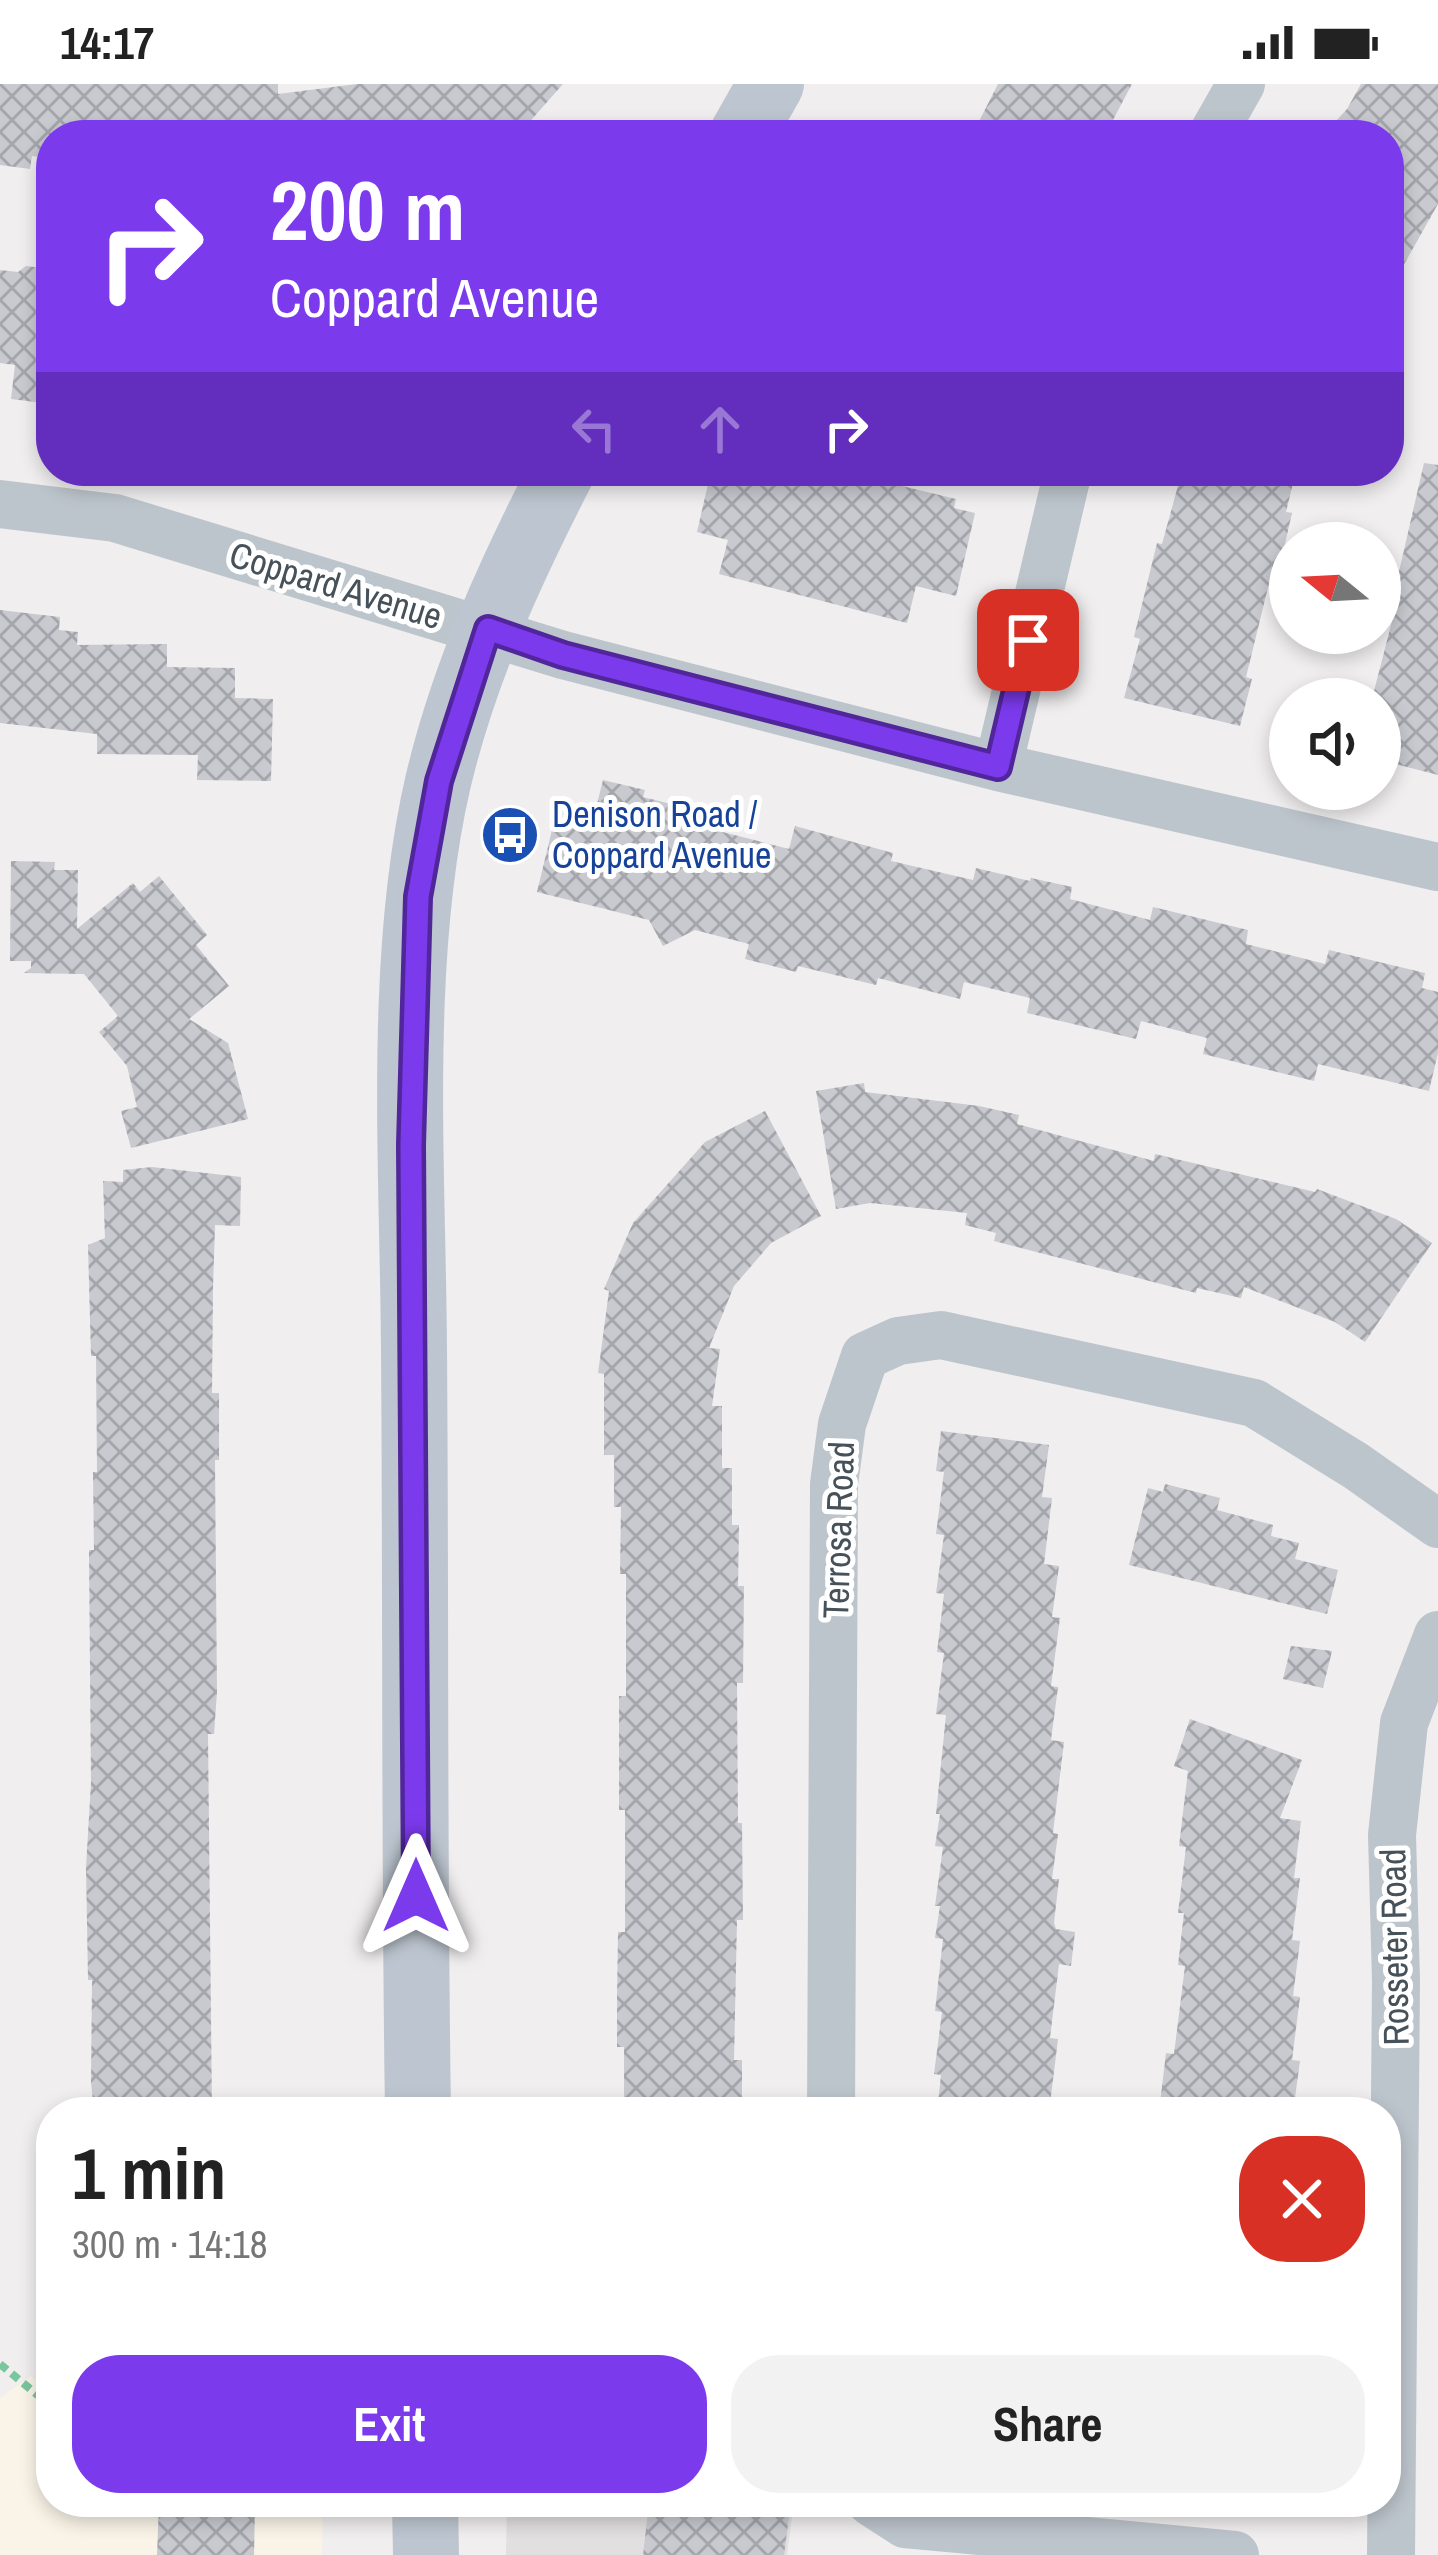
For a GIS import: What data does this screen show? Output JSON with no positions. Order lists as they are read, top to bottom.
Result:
{
  "streets": {
    "street": ["Coppard Avenue", "Terrosa Road", "Rosseter Road"]
  },
  "places": {
    "bus stop": ["Denison Road / Coppard Avenue"]
  },
  "north": "left",
  "page": {
    "status": "14:17",
    "turn": ["200 m", "Coppard Avenue"],
    "heading": ["1 min", "300 m · 14:18"],
    "buttons": ["Exit", "Share"]
  }
}
